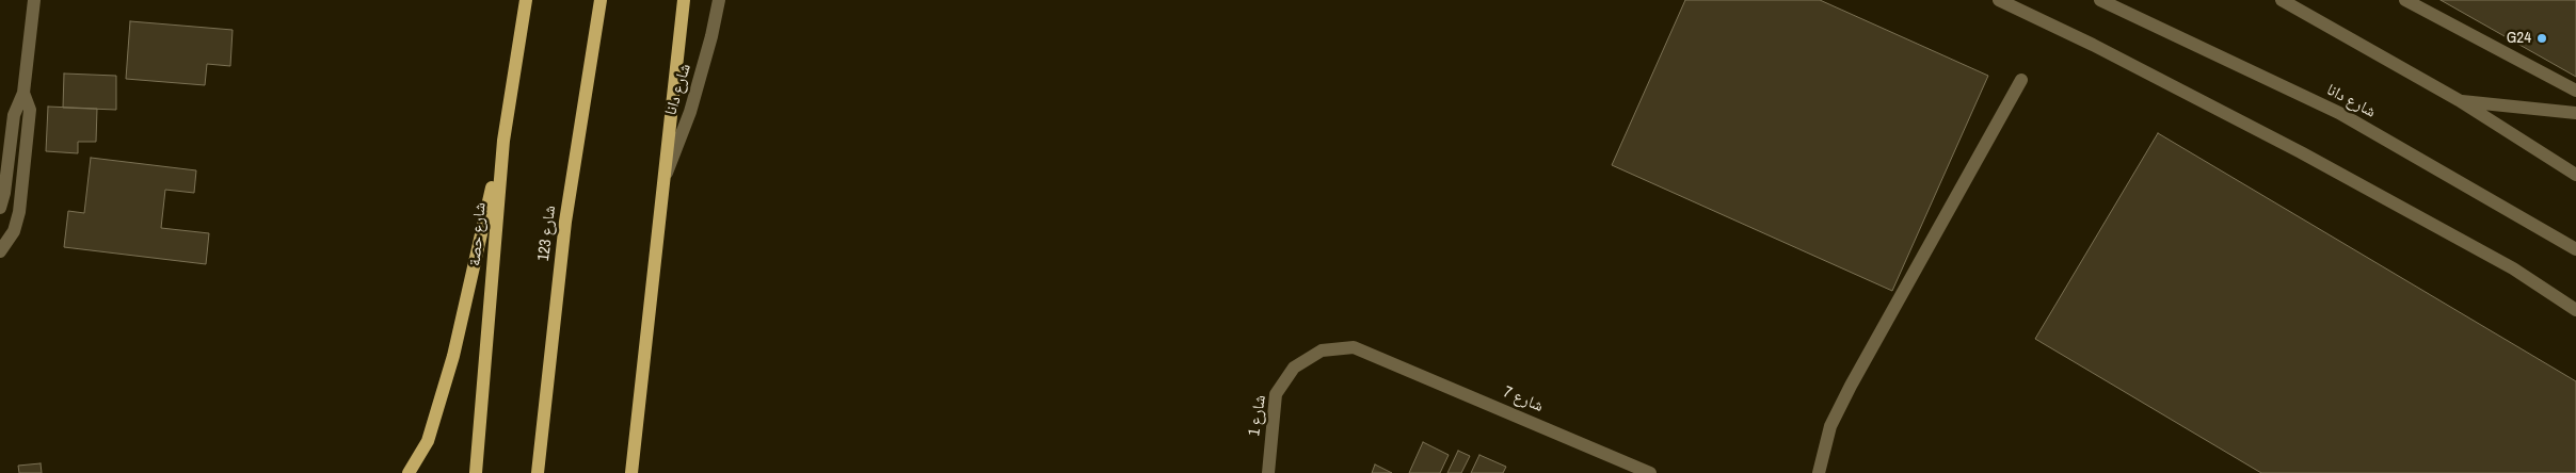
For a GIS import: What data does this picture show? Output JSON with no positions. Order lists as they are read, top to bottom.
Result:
{
  "streets": {
    "main road": ["شارع 123", "شارع حصة"],
    "street": ["شارع دانا", "شارع 7", "شارع 1"]
  },
  "crossings": [
    ["شارع 7", "شارع 1"]
  ],
  "places": ["G24"]
}
